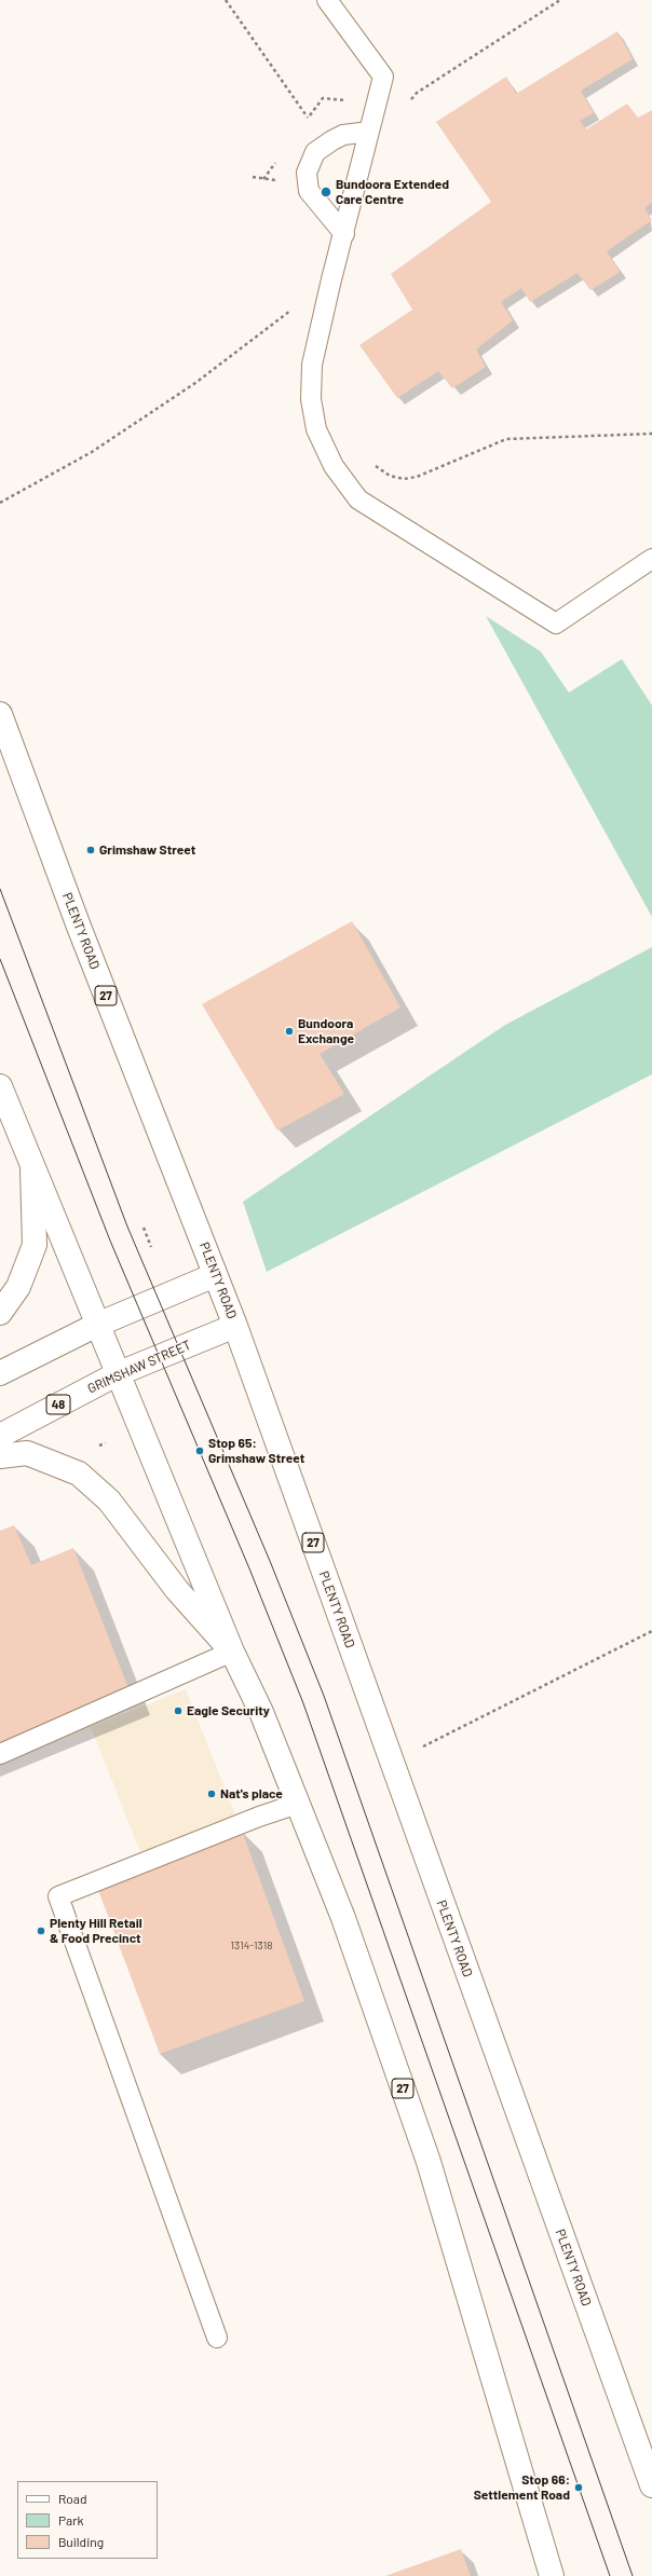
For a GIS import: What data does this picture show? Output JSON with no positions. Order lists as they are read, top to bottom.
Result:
{
  "streets": {
    "main road": [
      "PLENTY ROAD",
      "27",
      "GRIMSHAW STREET",
      "48"
    ]
  },
  "crossings": [
    ["PLENTY ROAD", "GRIMSHAW STREET"],
    ["27", "GRIMSHAW STREET"]
  ],
  "places": [
    "Bundoora Extended Care Centre",
    "Grimshaw Street",
    "Bundoora Exchange",
    "Stop 65: Grimshaw Street",
    "Eagle Security",
    "Nat's place",
    "Plenty Hill Retail & Food Precinct",
    "Stop 66: Settlement Road"
  ],
  "house_numbers": ["1314-1318"],
  "legend": ["Road", "Park", "Building"]
}
